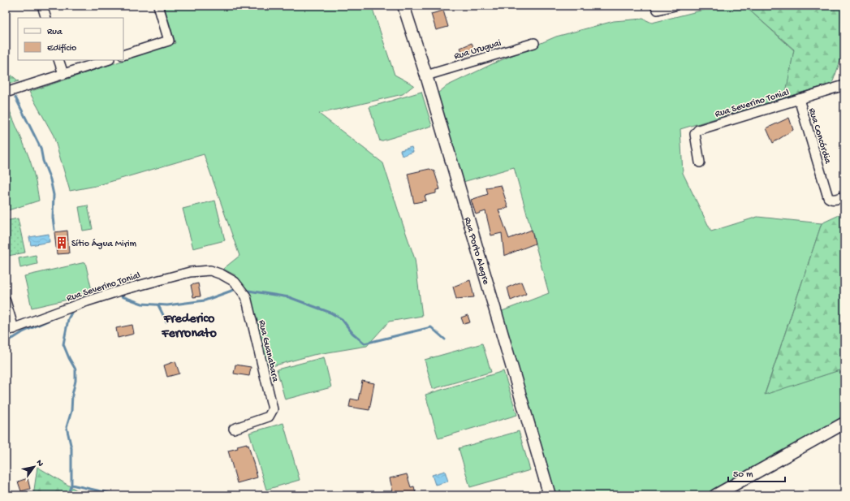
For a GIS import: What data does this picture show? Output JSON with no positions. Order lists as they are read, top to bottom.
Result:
{
  "streets": {
    "street": [
      "Rua Uruguai",
      "Rua Severino Tonial",
      "Rua Concórdia",
      "Rua Porto Alegre",
      "Rua Guanabara"
    ]
  },
  "crossings": [
    ["Rua Uruguai", "Rua Porto Alegre"],
    ["Rua Severino Tonial", "Rua Concórdia"],
    ["Rua Severino Tonial", "Rua Guanabara"]
  ],
  "districts": ["Frederico Ferronato"],
  "places": {
    "building": ["Sítio Água Mirim"]
  },
  "legend": ["Rua", "Edifício"],
  "scale_bar": "50 m",
  "north": "top right"
}
